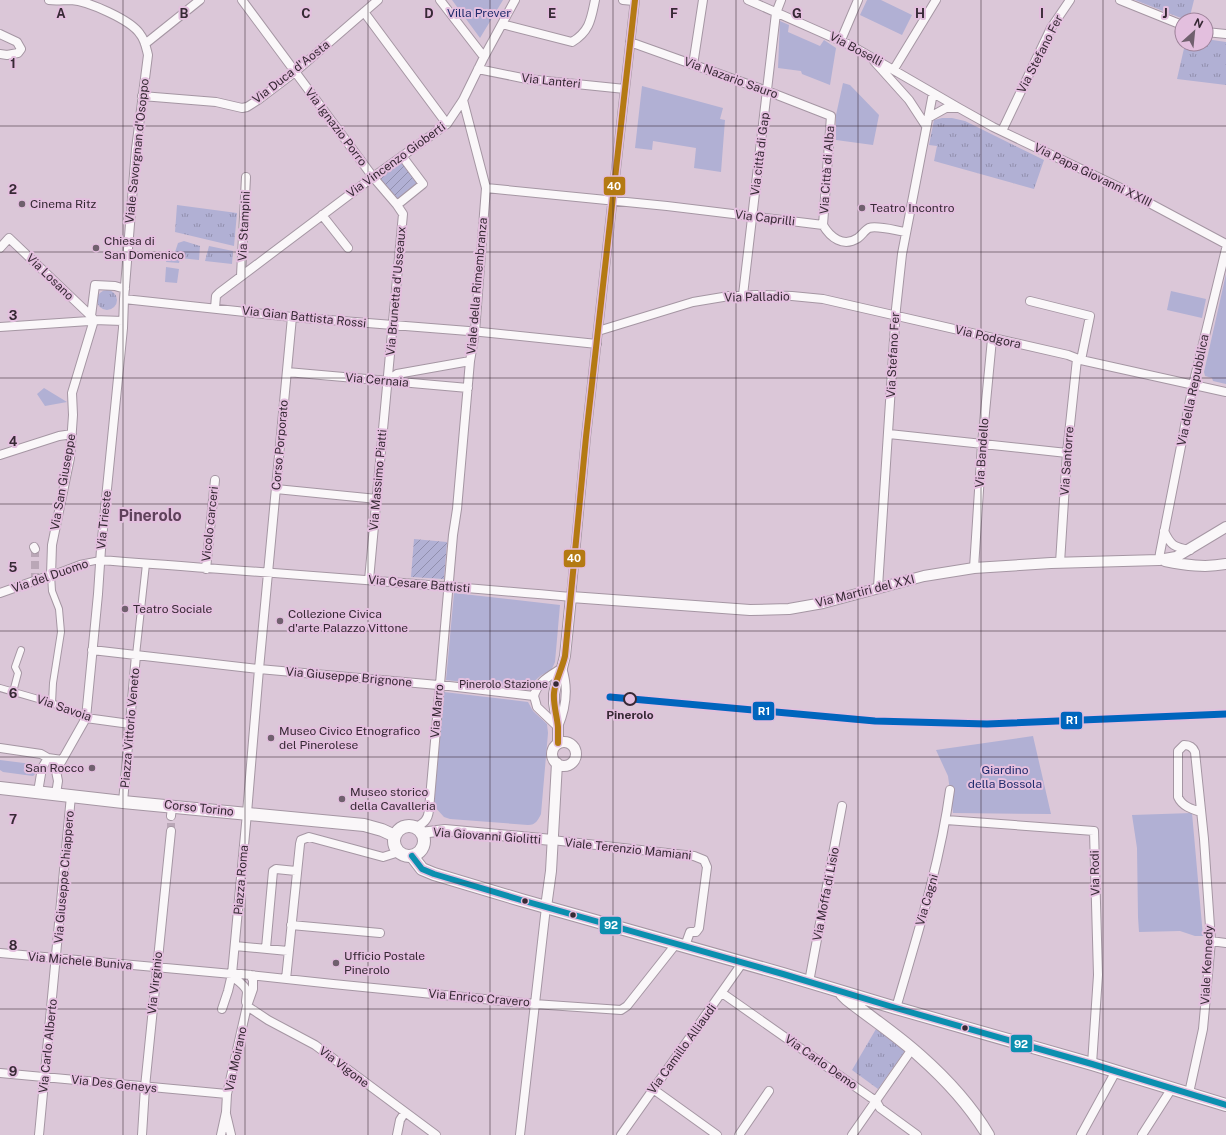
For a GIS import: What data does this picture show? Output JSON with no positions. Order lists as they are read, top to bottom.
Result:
{
  "streets": {
    "main road": ["Corso Torino"],
    "street": [
      "Via Boselli",
      "Via Stefano Fer",
      "Via Duca d'Aosta",
      "Via Nazario Sauro",
      "Via Lanteri",
      "Via Ignazio Porro",
      "Viale Savorgnan d'Osoppo",
      "Via città di Gap",
      "Via Vincenzo Gioberti",
      "Via Città di Alba",
      "Via Papa Giovanni XXIII",
      "Via Caprilli",
      "Via Stampini",
      "Via Losano",
      "Viale della Rimembranza",
      "Via Brunetta d'Usseaux",
      "Via Palladio",
      "Via Gian Battista Rossi",
      "Via Podgora",
      "Via Cernaia",
      "Via della Repubblica",
      "Corso Porporato",
      "Via Bandello",
      "Via Santorre",
      "Via Massimo Piatti",
      "Via San Giuseppe",
      "Via Trieste",
      "Vicolo carceri",
      "Via del Duomo",
      "Via Cesare Battisti",
      "Via Martiri del XXI",
      "Via Giuseppe Brignone",
      "Via Savoia",
      "Via Marro",
      "Piazza Vittorio Veneto",
      "Via Giovanni Giolitti",
      "Viale Terenzio Mamiani",
      "Via Rodi",
      "Via Giuseppe Chiappero",
      "Piazza Roma",
      "Via Moffa di Lisio",
      "Via Cagni",
      "Via Michele Buniva",
      "Viale Kennedy",
      "Via Virginio",
      "Via Enrico Cravero",
      "Via Carlo Alberto",
      "Via Camillo Alliaudi",
      "Via Moirano",
      "Via Carlo Demo",
      "Via Vigone",
      "Via Des Geneys"
    ]
  },
  "crossings": [
    ["Via Boselli", "Via Stefano Fer"],
    ["Via Boselli", "Via città di Gap"],
    ["Via Boselli", "Via Papa Giovanni XXIII"],
    ["Via Stefano Fer", "Via Papa Giovanni XXIII"],
    ["Via Stefano Fer", "Via Palladio"],
    ["Via Stefano Fer", "Via Podgora"],
    ["Via Stefano Fer", "Via Martiri del XXI"],
    ["Via Duca d'Aosta", "Via Ignazio Porro"],
    ["Via Duca d'Aosta", "Viale Savorgnan d'Osoppo"],
    ["Via Nazario Sauro", "Via città di Gap"],
    ["Via Nazario Sauro", "Via Città di Alba"],
    ["Via Ignazio Porro", "Via Vincenzo Gioberti"],
    ["Via Ignazio Porro", "Via Brunetta d'Usseaux"],
    ["Viale Savorgnan d'Osoppo", "Via Gian Battista Rossi"],
    ["Viale Savorgnan d'Osoppo", "Via San Giuseppe"],
    ["Viale Savorgnan d'Osoppo", "Via Trieste"],
    ["Via città di Gap", "Via Caprilli"],
    ["Via città di Gap", "Via Palladio"],
    ["Via Vincenzo Gioberti", "Via Stampini"],
    ["Via Vincenzo Gioberti", "Viale della Rimembranza"],
    ["Via Vincenzo Gioberti", "Via Gian Battista Rossi"],
    ["Via Città di Alba", "Via Caprilli"],
    ["Via Caprilli", "Viale della Rimembranza"],
    ["Via Losano", "Via San Giuseppe"],
    ["Viale della Rimembranza", "Via Gian Battista Rossi"],
    ["Viale della Rimembranza", "Via Cernaia"],
    ["Viale della Rimembranza", "Via Cesare Battisti"],
    ["Viale della Rimembranza", "Via Marro"],
    ["Via Brunetta d'Usseaux", "Via Gian Battista Rossi"],
    ["Via Brunetta d'Usseaux", "Via Cernaia"],
    ["Via Brunetta d'Usseaux", "Via Massimo Piatti"],
    ["Via Palladio", "Via Podgora"],
    ["Via Gian Battista Rossi", "Corso Porporato"],
    ["Via Gian Battista Rossi", "Via Trieste"],
    ["Via Podgora", "Via della Repubblica"],
    ["Via Podgora", "Via Bandello"],
    ["Via Podgora", "Via Santorre"],
    ["Via Cernaia", "Corso Porporato"],
    ["Via Cernaia", "Via Massimo Piatti"],
    ["Via della Repubblica", "Via Martiri del XXI"],
    ["Corso Porporato", "Via Cesare Battisti"],
    ["Via Bandello", "Via Martiri del XXI"],
    ["Via Santorre", "Via Martiri del XXI"],
    ["Via Massimo Piatti", "Via Cesare Battisti"],
    ["Via San Giuseppe", "Via del Duomo"],
    ["Via Trieste", "Via del Duomo"],
    ["Via Trieste", "Via Savoia"],
    ["Via Cesare Battisti", "Via Martiri del XXI"],
    ["Via Cesare Battisti", "Via Marro"],
    ["Via Giuseppe Brignone", "Via Marro"],
    ["Via Giuseppe Brignone", "Piazza Vittorio Veneto"],
    ["Via Savoia", "Piazza Vittorio Veneto"],
    ["Via Marro", "Corso Torino"],
    ["Via Marro", "Via Giovanni Giolitti"],
    ["Piazza Vittorio Veneto", "Corso Torino"],
    ["Corso Torino", "Via Giovanni Giolitti"],
    ["Corso Torino", "Via Giuseppe Chiappero"],
    ["Corso Torino", "Piazza Roma"],
    ["Via Giovanni Giolitti", "Viale Terenzio Mamiani"],
    ["Viale Terenzio Mamiani", "Via Enrico Cravero"],
    ["Via Rodi", "Via Cagni"],
    ["Via Giuseppe Chiappero", "Via Michele Buniva"],
    ["Via Giuseppe Chiappero", "Via Carlo Alberto"],
    ["Piazza Roma", "Via Michele Buniva"],
    ["Via Michele Buniva", "Via Virginio"],
    ["Via Michele Buniva", "Via Enrico Cravero"],
    ["Via Michele Buniva", "Via Carlo Alberto"],
    ["Via Michele Buniva", "Via Moirano"],
    ["Via Virginio", "Via Des Geneys"],
    ["Via Enrico Cravero", "Via Moirano"],
    ["Via Carlo Alberto", "Via Des Geneys"],
    ["Via Camillo Alliaudi", "Via Carlo Demo"],
    ["Via Moirano", "Via Vigone"],
    ["Via Moirano", "Via Des Geneys"]
  ],
  "districts": ["Pinerolo"],
  "parks": ["Villa Prever", "Giardino della Bossola"],
  "places": [
    "Cinema Ritz",
    "Teatro Incontro",
    "Chiesa di San Domenico",
    "Teatro Sociale",
    "Collezione Civica d'arte Palazzo Vittone",
    "Pinerolo Stazione",
    "Pinerolo",
    "Museo Civico Etnografico del Pinerolese",
    "San Rocco",
    "Museo storico della Cavalleria",
    "Ufficio Postale Pinerolo"
  ],
  "lines": ["transit line 40", "transit line R1", "transit line 92"],
  "north": "top right",
  "grid": {
    "columns": [
      "A",
      "B",
      "C",
      "D",
      "E",
      "F",
      "G",
      "H",
      "I",
      "J"
    ],
    "rows": [
      "1",
      "2",
      "3",
      "4",
      "5",
      "6",
      "7",
      "8",
      "9"
    ]
  }
}
